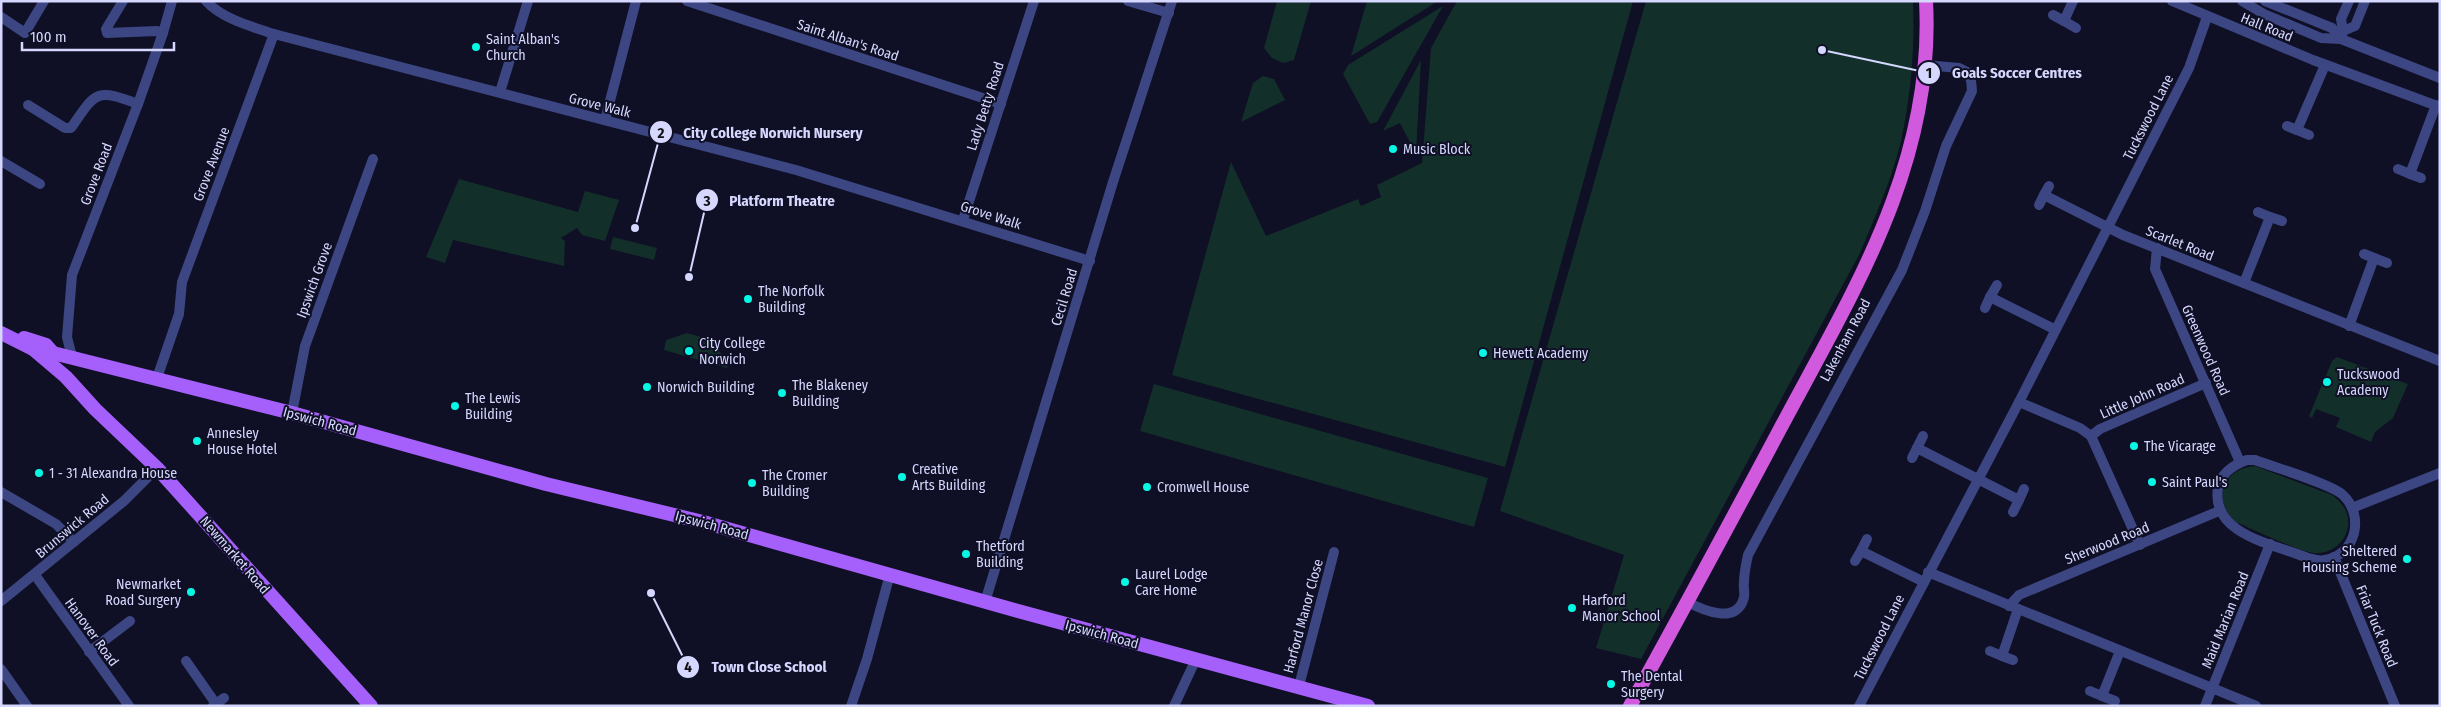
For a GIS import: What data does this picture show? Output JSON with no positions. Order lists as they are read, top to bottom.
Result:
{
  "streets": {
    "highway": ["Lakenham Road"],
    "main road": ["Ipswich Road", "Newmarket Road"],
    "street": [
      "Hall Road",
      "Saint Alban's Road",
      "Grove Walk",
      "Lady Betty Road",
      "Tuckswood Lane",
      "Grove Avenue",
      "Grove Road",
      "Scarlet Road",
      "Ipswich Grove",
      "Cecil Road",
      "Greenwood Road",
      "Little John Road",
      "Brunswick Road",
      "Sherwood Road",
      "Harford Manor Close",
      "Maid Marian Road",
      "Friar Tuck Road",
      "Hanover Road"
    ]
  },
  "crossings": [
    ["Hall Road", "Tuckswood Lane"],
    ["Saint Alban's Road", "Lady Betty Road"],
    ["Grove Walk", "Lady Betty Road"],
    ["Grove Walk", "Grove Avenue"],
    ["Grove Walk", "Cecil Road"],
    ["Tuckswood Lane", "Scarlet Road"],
    ["Tuckswood Lane", "Little John Road"],
    ["Grove Avenue", "Ipswich Road"],
    ["Grove Road", "Ipswich Road"],
    ["Scarlet Road", "Greenwood Road"],
    ["Ipswich Grove", "Ipswich Road"],
    ["Cecil Road", "Ipswich Road"],
    ["Greenwood Road", "Little John Road"],
    ["Little John Road", "Sherwood Road"],
    ["Ipswich Road", "Harford Manor Close"],
    ["Brunswick Road", "Newmarket Road"],
    ["Brunswick Road", "Hanover Road"]
  ],
  "places": [
    "Saint Alban's Church",
    "Goals Soccer Centres",
    "Music Block",
    "City College Norwich Nursery",
    "Platform Theatre",
    "The Norfolk Building",
    "City College Norwich",
    "Hewett Academy",
    "Tuckswood Academy",
    "Norwich Building",
    "The Blakeney Building",
    "The Lewis Building",
    "Annesley House Hotel",
    "The Vicarage",
    "1 - 31 Alexandra House",
    "Creative Arts Building",
    "Saint Paul's",
    "The Cromer Building",
    "Cromwell House",
    "Thetford Building",
    "Sheltered Housing Scheme",
    "Laurel Lodge Care Home",
    "Newmarket Road Surgery",
    "Town Close School",
    "Harford Manor School",
    "The Dental Surgery"
  ],
  "scale_bar": "100 m"
}
